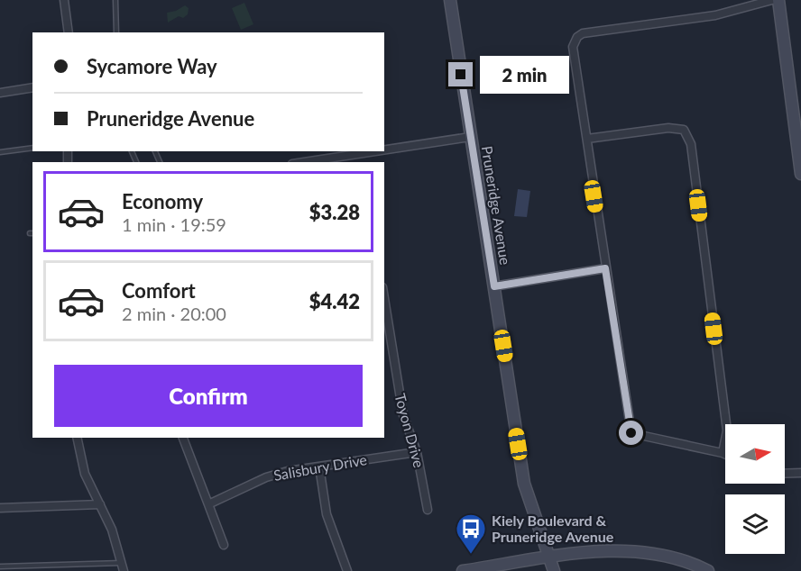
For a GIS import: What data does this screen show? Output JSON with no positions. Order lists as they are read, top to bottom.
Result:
{
  "streets": {
    "main road": ["Pruneridge Avenue"],
    "street": ["Toyon Drive", "Salisbury Drive"]
  },
  "crossings": [
    ["Toyon Drive", "Salisbury Drive"]
  ],
  "places": {
    "bus stop": ["Kiely Boulevard & Pruneridge Avenue"]
  },
  "north": "right",
  "page": {
    "banner": ["Sycamore Way", "Pruneridge Avenue"],
    "bubble": "2 min",
    "list": [
      {
        "name": "Economy",
        "note": "1 min · 19:59",
        "value": "$3.28"
      },
      {
        "name": "Comfort",
        "note": "2 min · 20:00",
        "value": "$4.42"
      }
    ],
    "buttons": "Confirm"
  }
}
